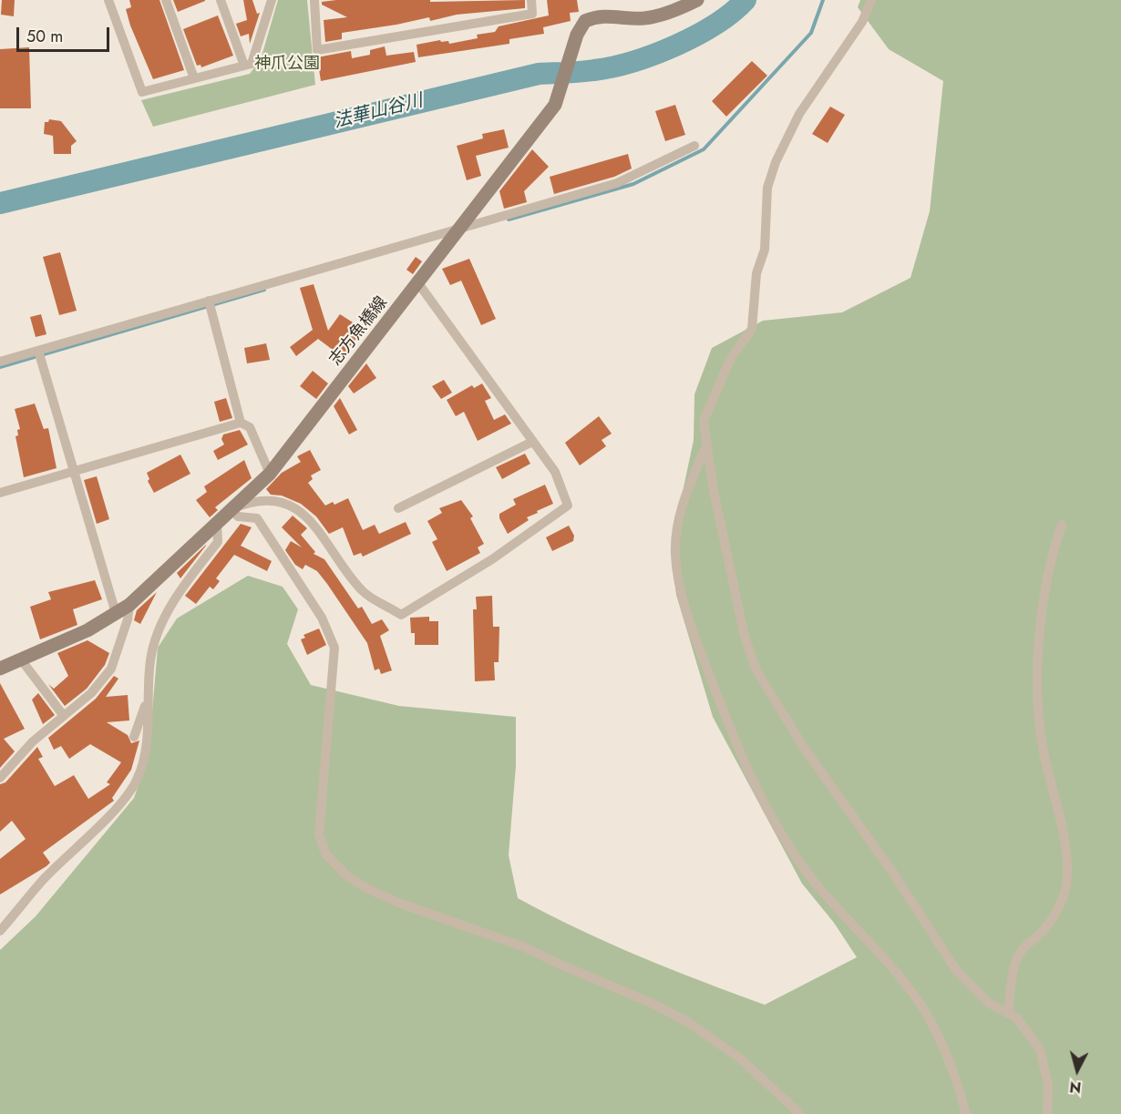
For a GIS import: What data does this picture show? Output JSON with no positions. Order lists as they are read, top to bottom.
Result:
{
  "streets": {
    "main road": ["志方魚橋線"]
  },
  "water": ["法華山谷川"],
  "parks": ["神爪公園"],
  "scale_bar": "50 m",
  "north": "bottom"
}
